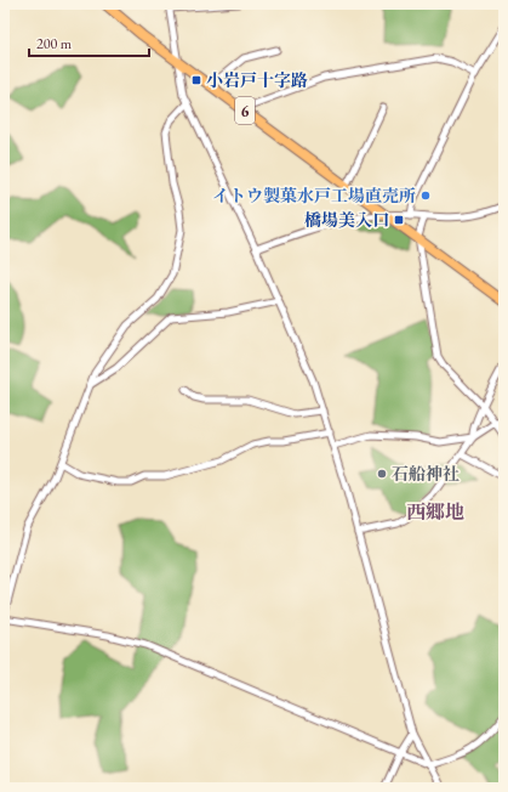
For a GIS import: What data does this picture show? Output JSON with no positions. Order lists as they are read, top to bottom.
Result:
{
  "streets": {
    "highway": ["6"]
  },
  "districts": ["西郷地"],
  "places": {
    "transit": ["小岩戸十字路", "橋場美入口"],
    "other": ["イトウ製菓水戸工場直売所", "石船神社"]
  },
  "scale_bar": "200 m"
}
